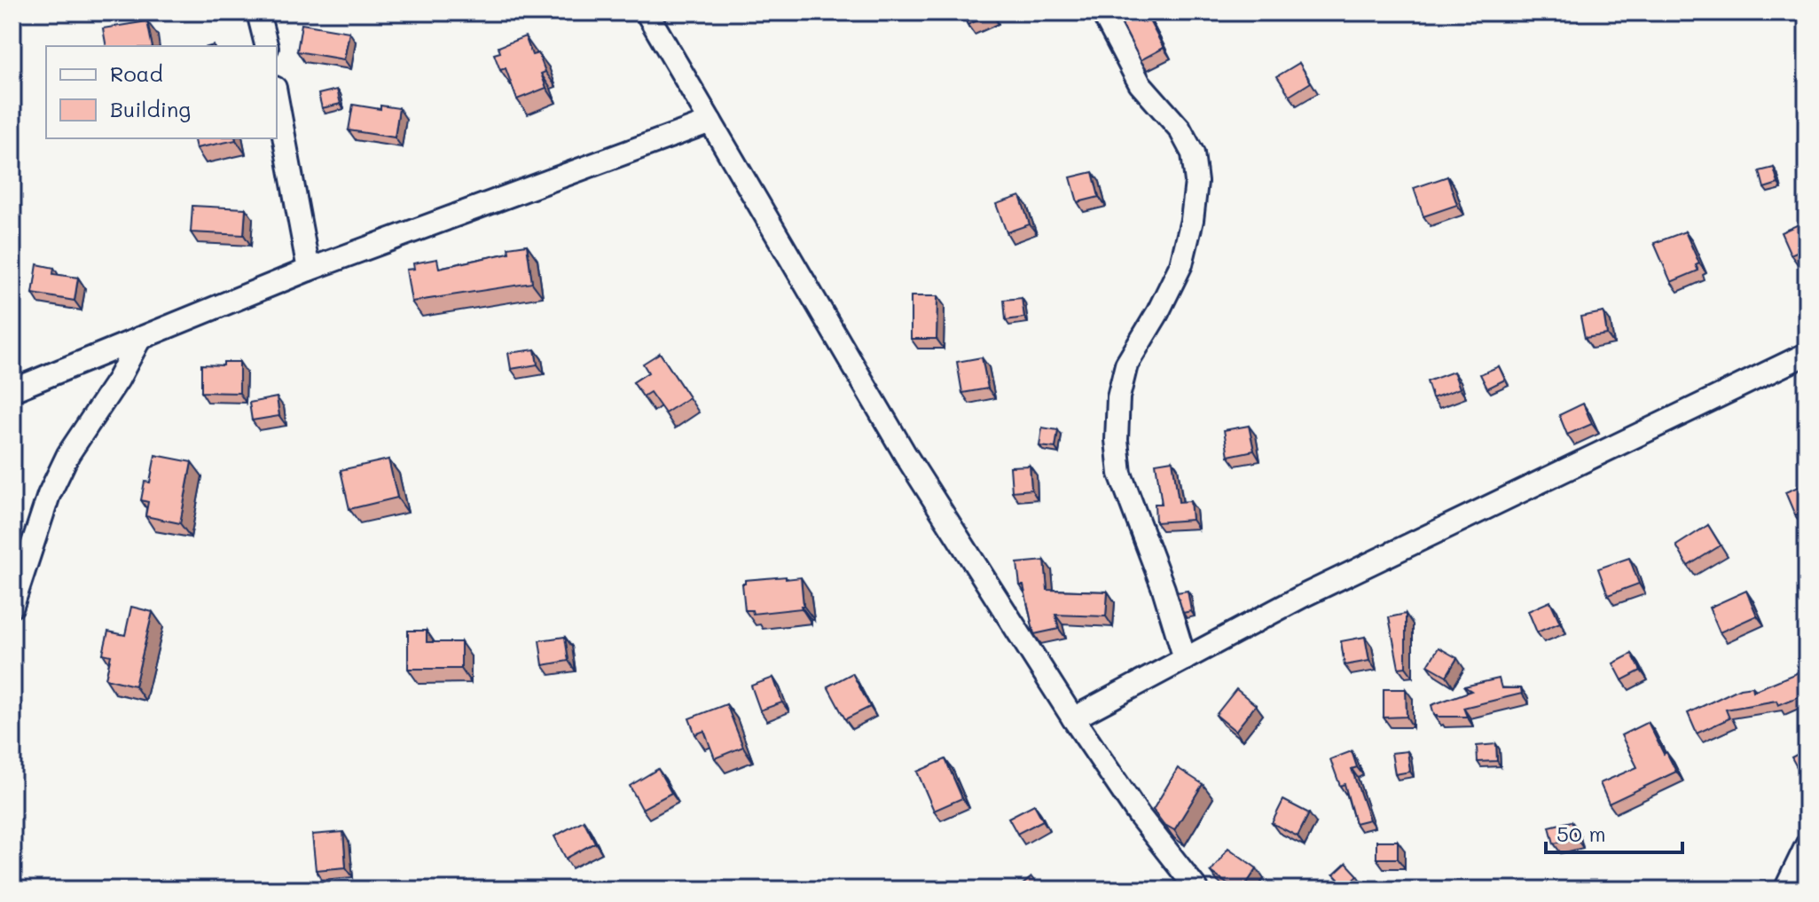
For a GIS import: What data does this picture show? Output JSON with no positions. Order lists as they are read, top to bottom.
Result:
{
  "legend": ["Road", "Building"],
  "scale_bar": "50 m"
}
